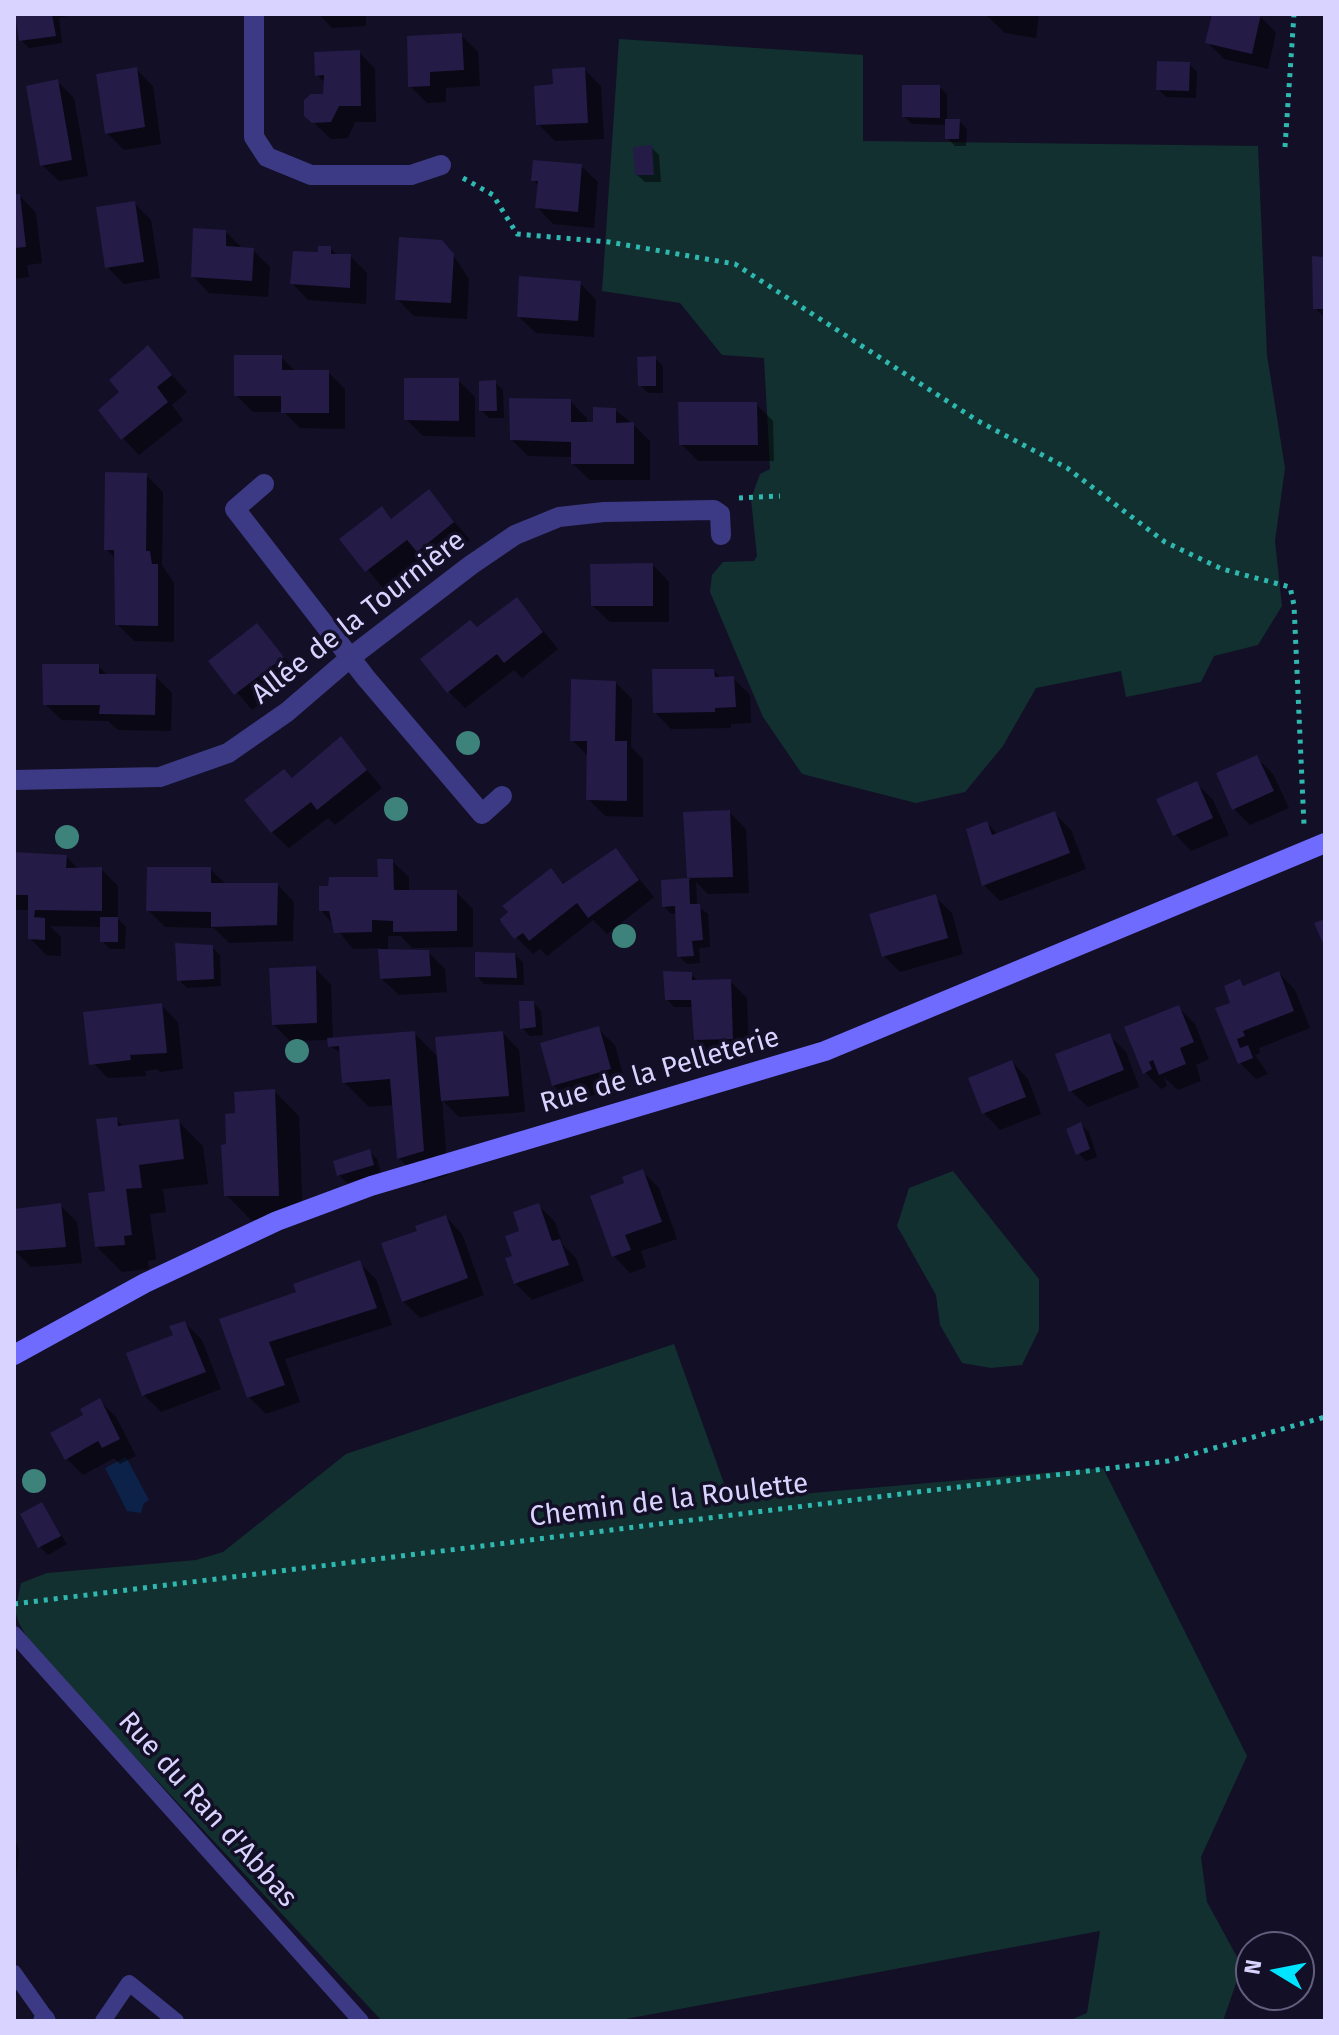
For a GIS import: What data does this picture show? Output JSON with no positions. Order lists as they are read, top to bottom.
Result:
{
  "streets": {
    "main road": ["Rue de la Pelleterie"],
    "street": ["Allée de la Tournière"],
    "lane": ["Rue du Ran d'Abbas"],
    "path": ["Chemin de la Roulette"]
  },
  "north": "left"
}
